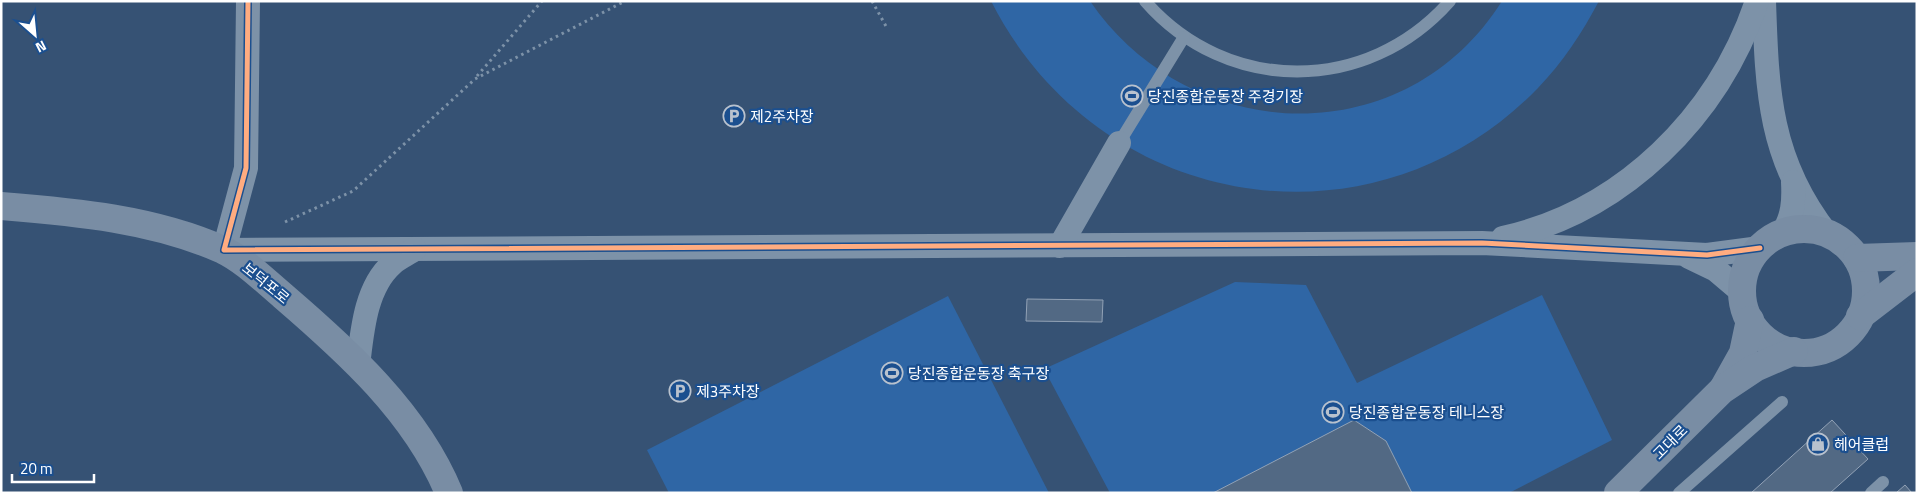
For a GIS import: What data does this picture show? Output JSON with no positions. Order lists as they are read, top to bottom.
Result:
{
  "streets": {
    "street": ["보덕포로", "고대로"]
  },
  "places": {
    "sports": ["당진종합운동장 주경기장", "당진종합운동장 축구장", "당진종합운동장 테니스장"],
    "parking": ["제2주차장", "제3주차장"],
    "shop": ["헤어클럽"]
  },
  "scale_bar": "20 m",
  "north": "bottom right"
}
